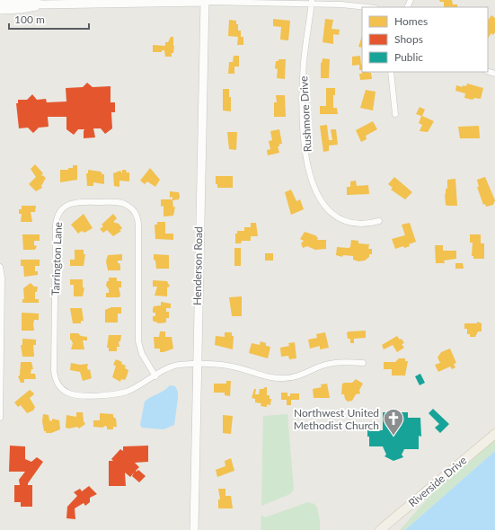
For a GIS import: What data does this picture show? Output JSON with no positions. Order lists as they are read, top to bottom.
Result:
{
  "streets": {
    "main road": ["Henderson Road", "Riverside Drive"],
    "street": ["Rushmore Drive", "Tarrington Lane"]
  },
  "crossings": [
    ["Tarrington Lane", "Henderson Road"]
  ],
  "places": {
    "church": ["Northwest United Methodist Church"]
  },
  "legend": ["Homes", "Shops", "Public"],
  "scale_bar": "100 m"
}
